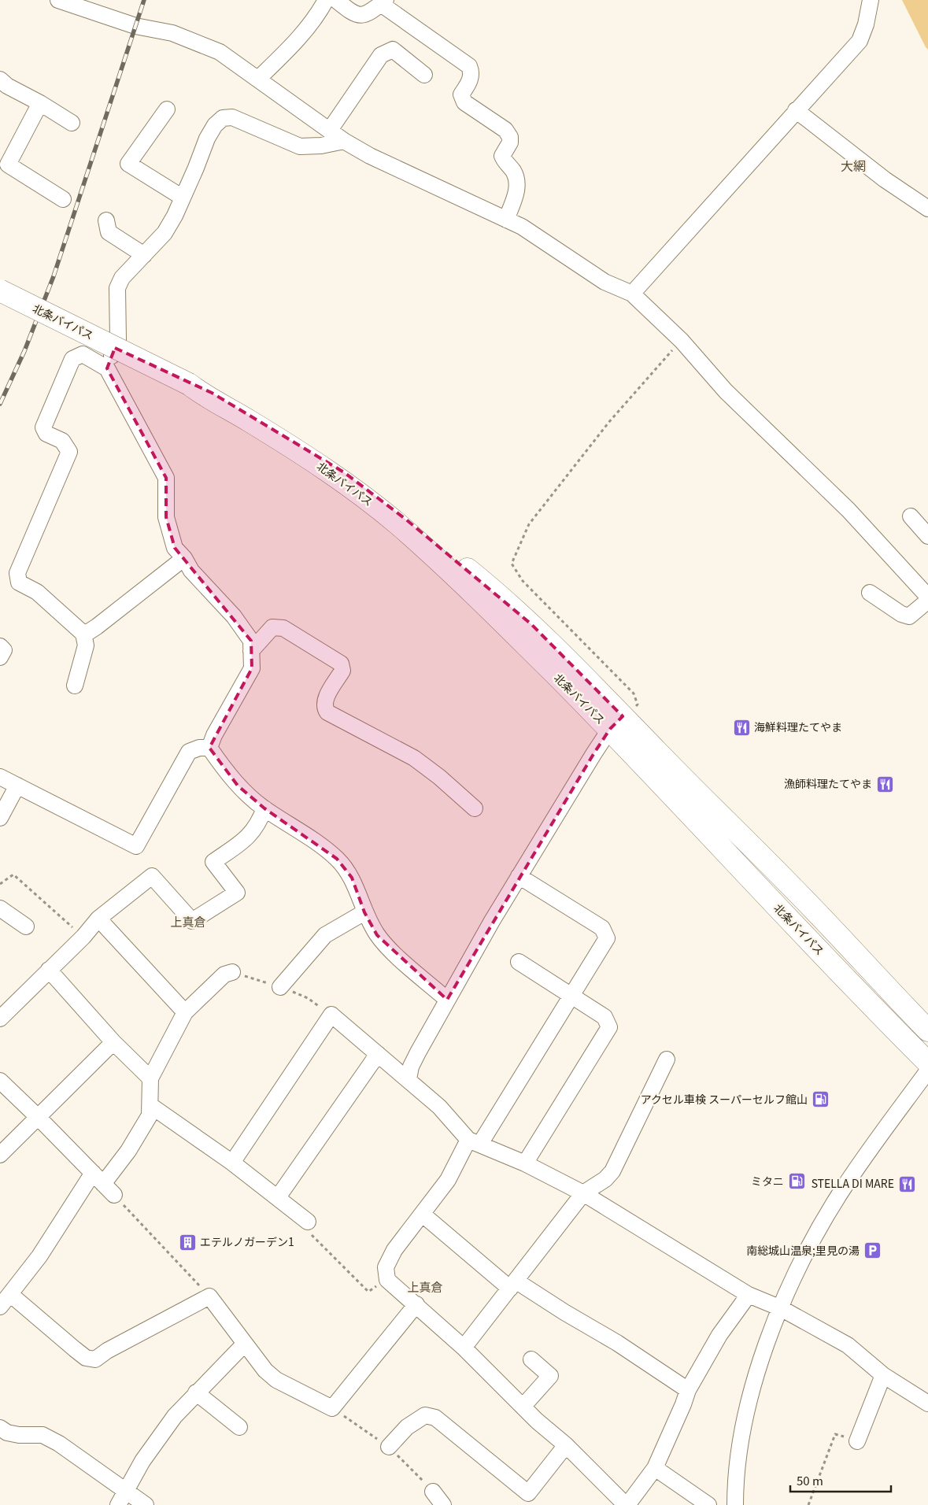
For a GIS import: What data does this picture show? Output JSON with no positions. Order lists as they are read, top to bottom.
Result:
{
  "streets": {
    "highway": ["北条バイパス"]
  },
  "districts": ["大網", "上真倉", "上真倉"],
  "places": {
    "restaurant": ["海鮮料理たてやま", "漁師料理たてやま", "STELLA DI MARE"],
    "fuel station": ["アクセル車検 スーパーセルフ館山", "ミタニ"],
    "building": ["エテルノガーデン1"],
    "parking": ["南総城山温泉;里見の湯"]
  },
  "scale_bar": "50 m"
}
